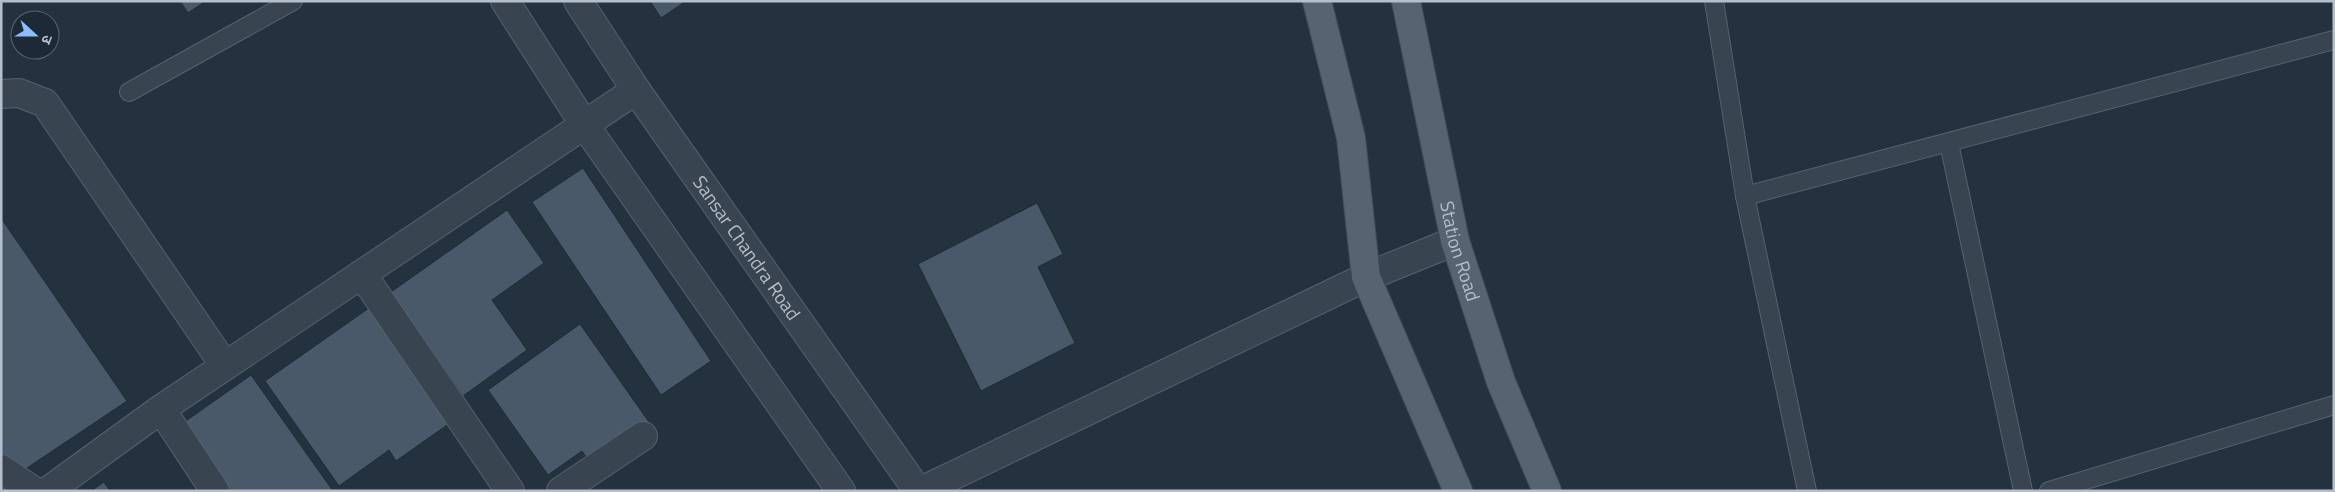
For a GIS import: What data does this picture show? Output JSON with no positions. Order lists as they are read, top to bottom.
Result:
{
  "streets": {
    "main road": ["Station Road"],
    "street": ["Sansar Chandra Road"]
  },
  "north": "right"
}
